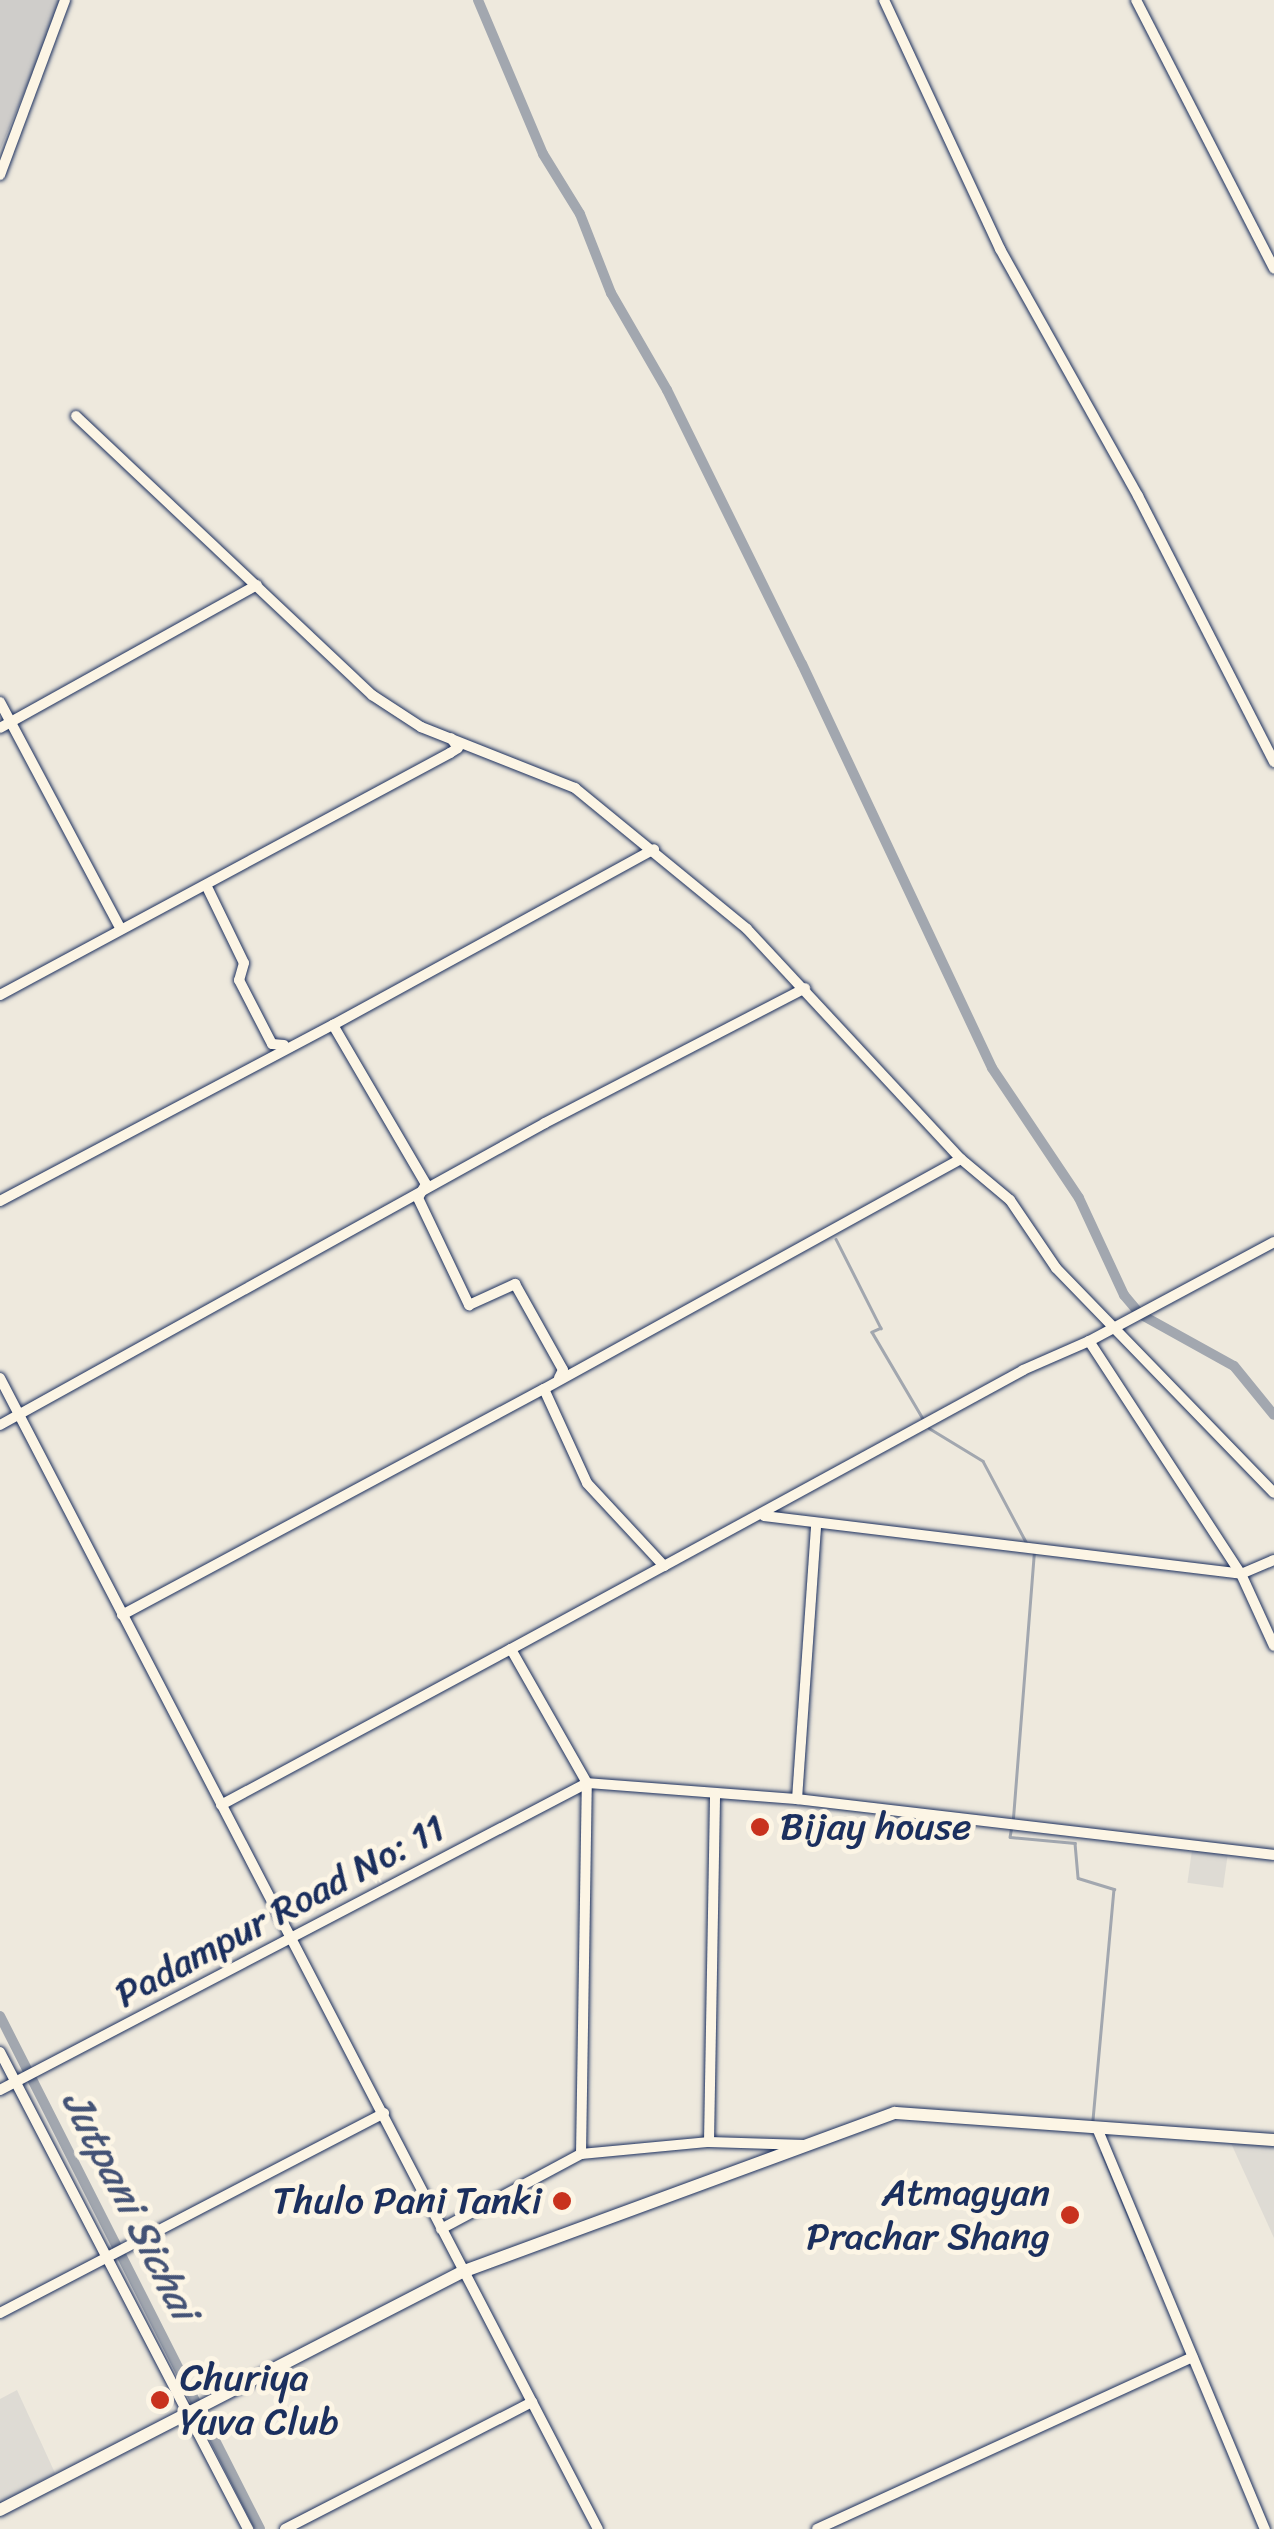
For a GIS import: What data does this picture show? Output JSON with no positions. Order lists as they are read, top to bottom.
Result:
{
  "streets": {
    "street": ["Padampur Road No: 11"]
  },
  "water": ["Jutpani Sichai"],
  "places": [
    "Bijay house",
    "Thulo Pani Tanki",
    "Atmagyan Prachar Shang",
    "Churiya Yuva Club"
  ]
}
